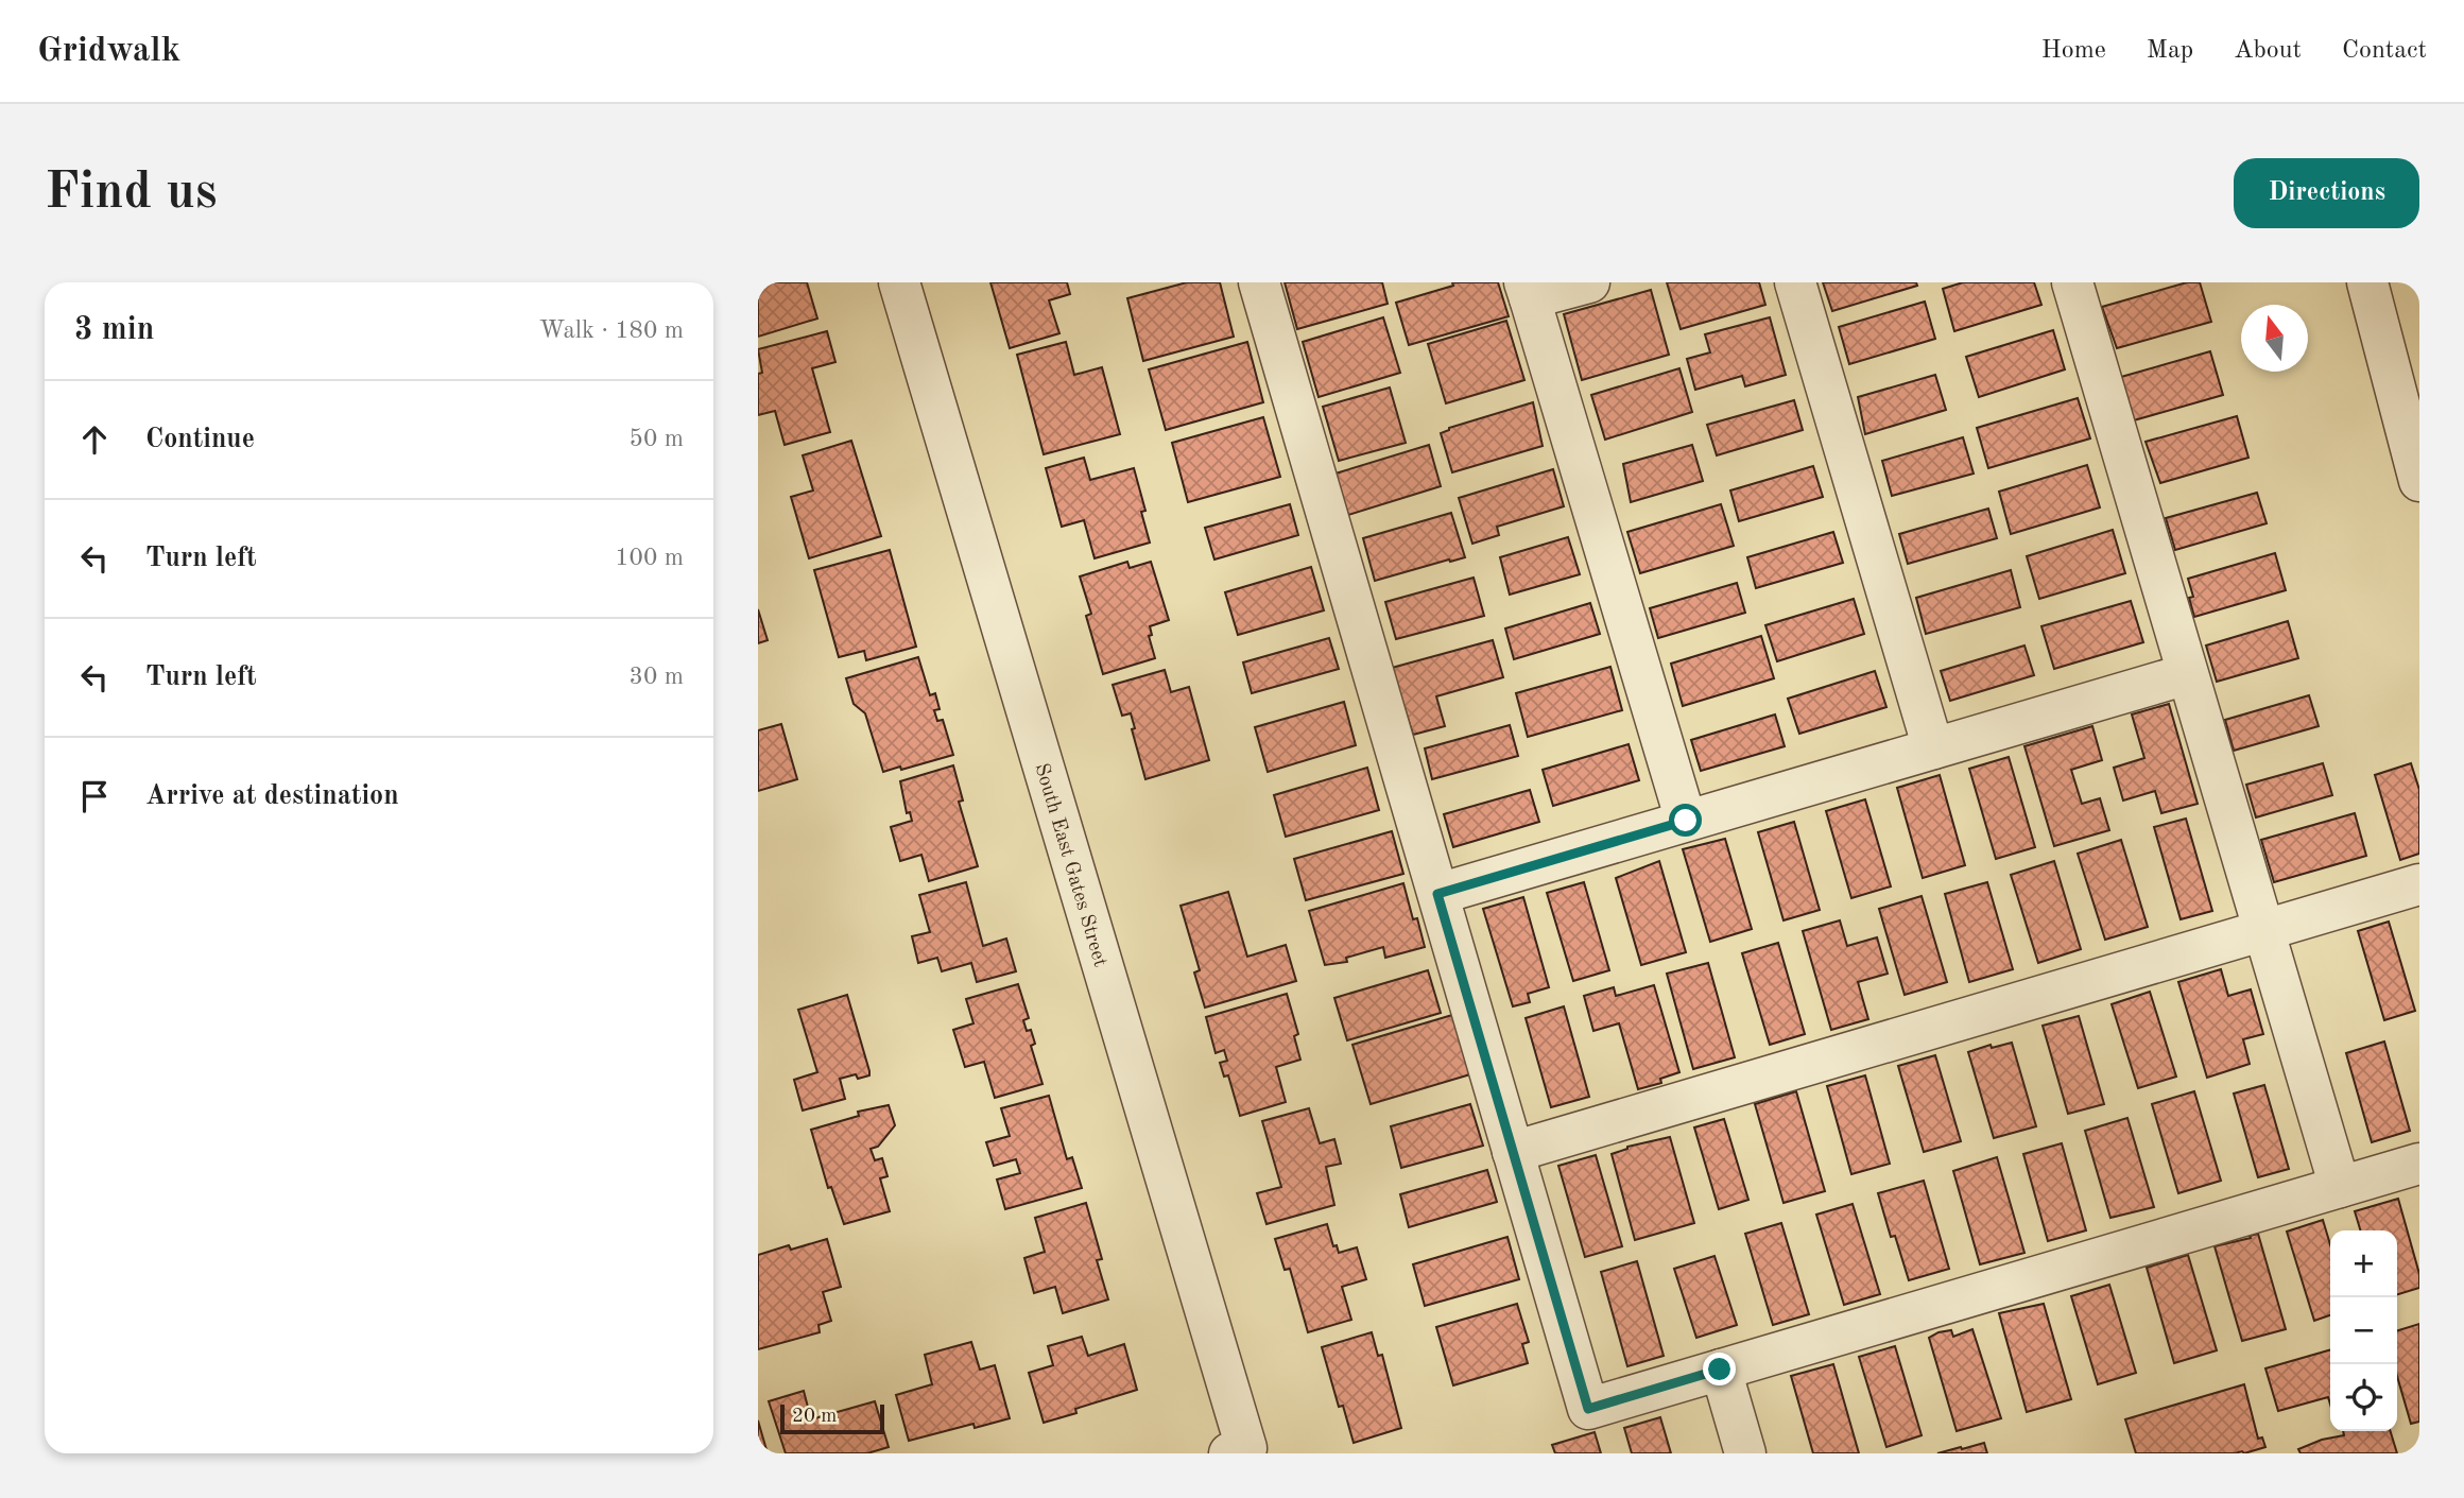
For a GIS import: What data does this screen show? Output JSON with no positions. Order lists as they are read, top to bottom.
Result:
{
  "streets": {
    "street": ["South East Gates Street"]
  },
  "scale_bar": "20 m",
  "north": "top",
  "page": {
    "header": "Gridwalk",
    "nav": [
      "Home",
      "Map",
      "About",
      "Contact"
    ],
    "buttons": "Directions",
    "title": "Find us",
    "heading": ["3 min", "Walk · 180 m"],
    "list": [
      ["Continue", "50 m"],
      ["Turn left", "100 m"],
      ["Turn left", "30 m"],
      "Arrive at destination"
    ],
    "map_buttons": ["+", "−"],
    "scale": "20 m"
  }
}
